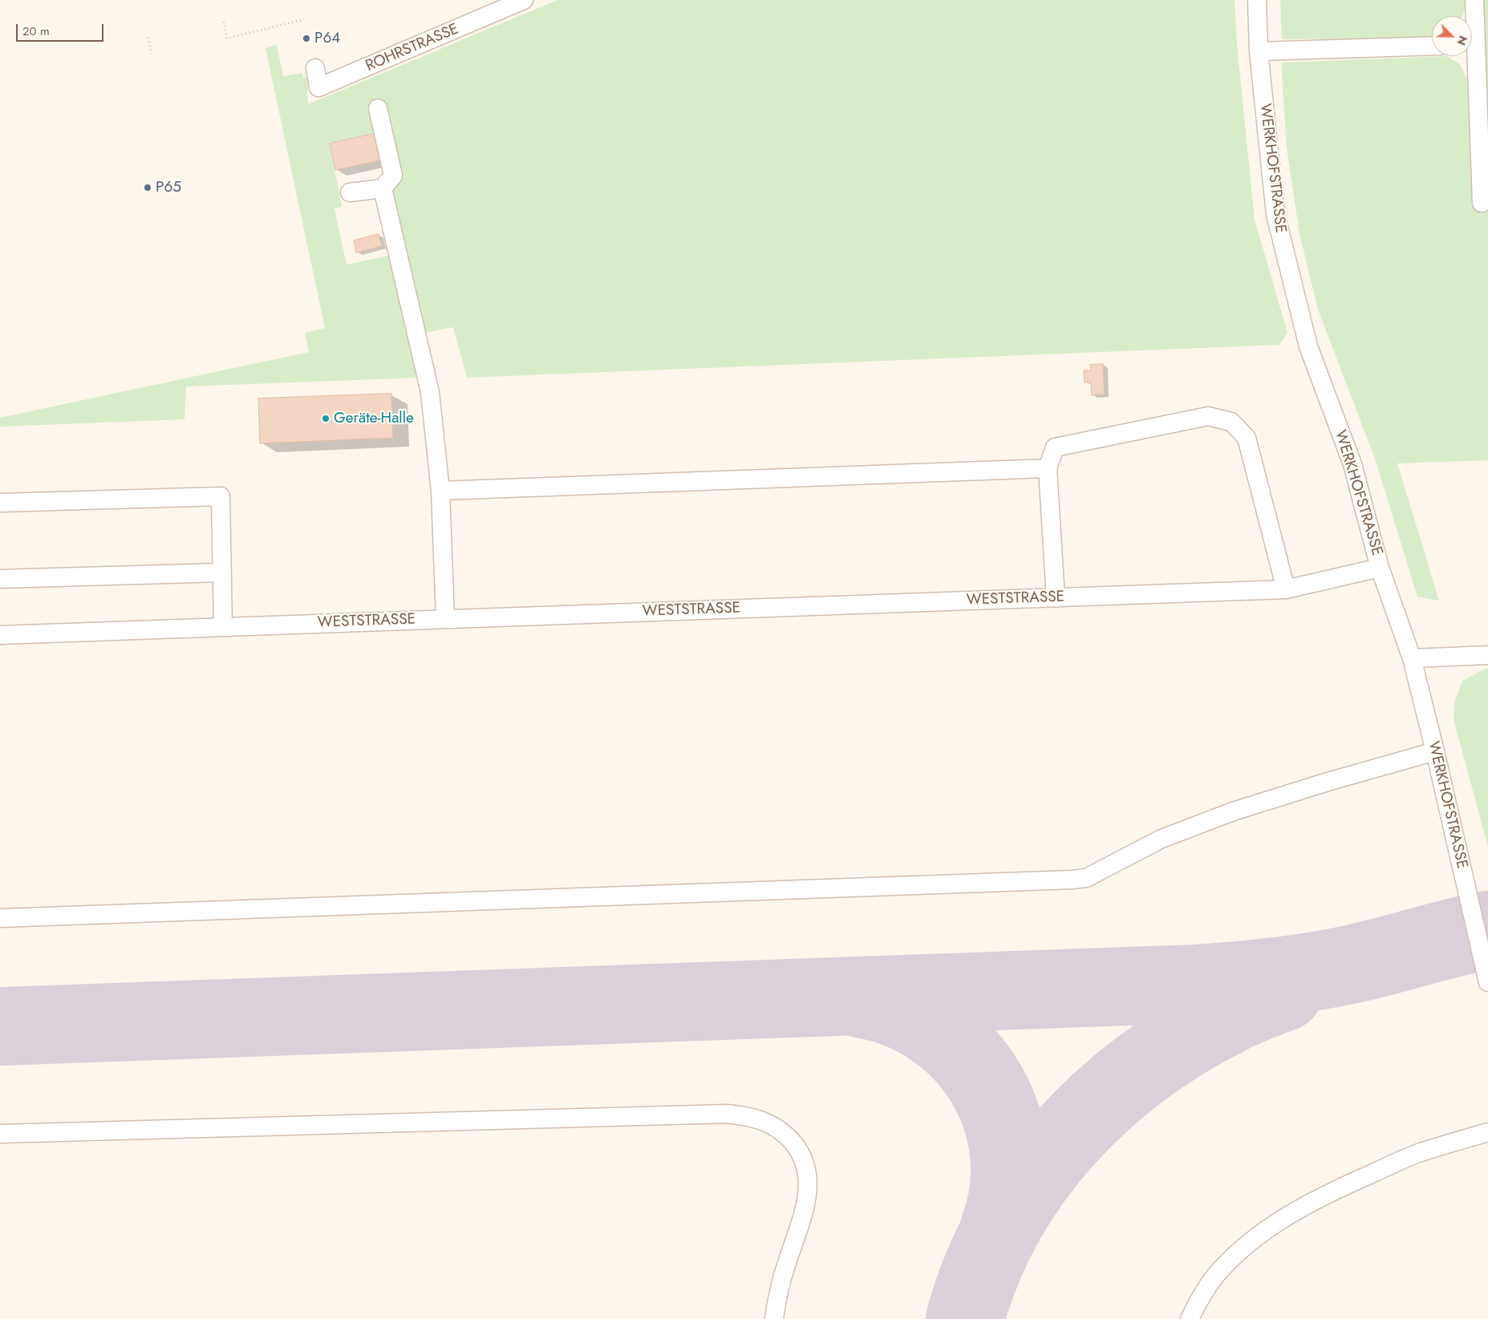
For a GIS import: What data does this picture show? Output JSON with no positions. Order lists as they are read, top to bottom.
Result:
{
  "streets": {
    "lane": ["ROHRSTRASSE", "WERKHOFSTRASSE", "WESTSTRASSE"]
  },
  "crossings": [
    ["WERKHOFSTRASSE", "WESTSTRASSE"]
  ],
  "places": ["P64", "P65", "Geräte-Halle"],
  "scale_bar": "20 m",
  "north": "bottom right"
}
